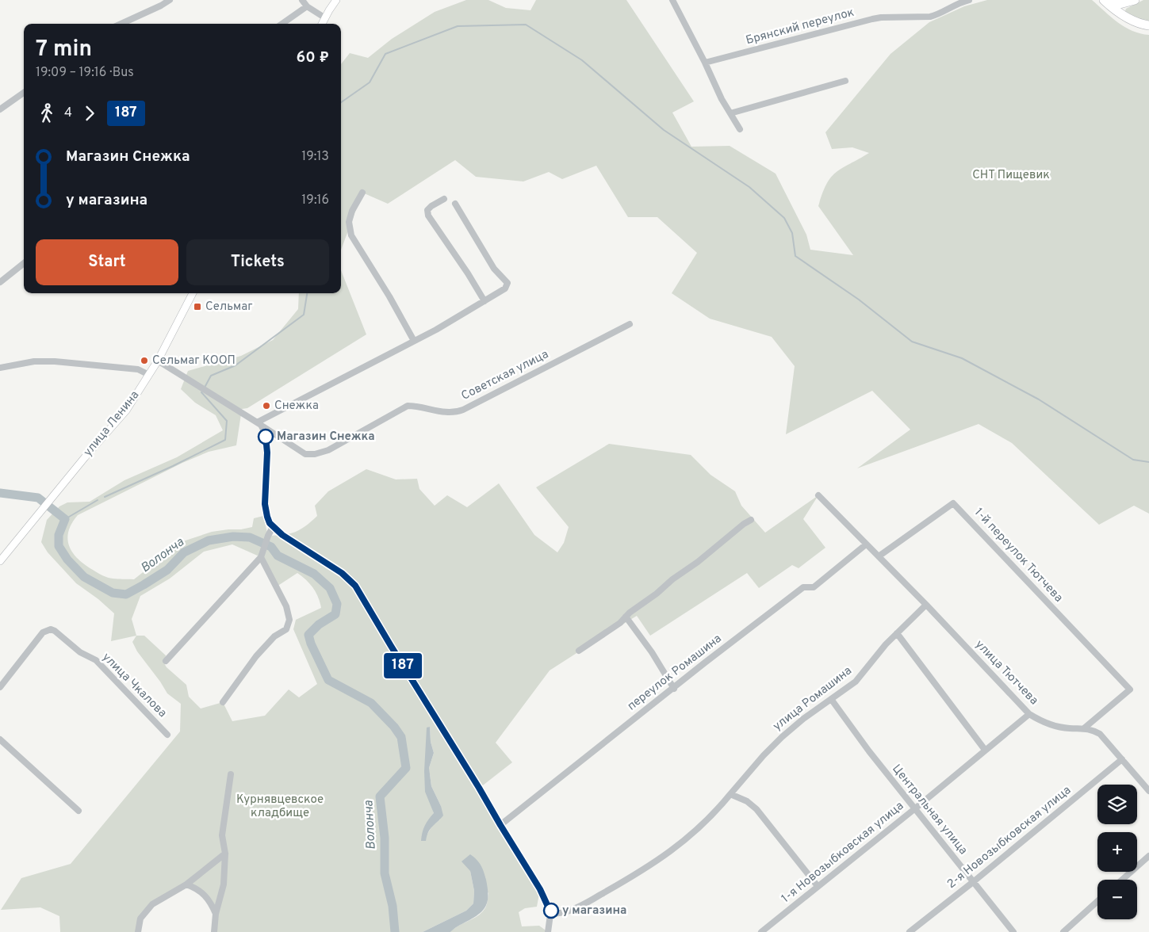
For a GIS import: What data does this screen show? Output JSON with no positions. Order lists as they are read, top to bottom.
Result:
{
  "streets": {
    "main road": ["улица Ленина"],
    "street": [
      "Брянский переулок",
      "Советская улица",
      "1-й переулок Тютчева",
      "переулок Ромашина",
      "улица Тютчева",
      "улица Чкалова",
      "улица Ромашина",
      "Центральная улица",
      "2-я Новозыбковская улица",
      "1-я Новозыбковская улица"
    ]
  },
  "crossings": [
    ["1-й переулок Тютчева", "улица Тютчева"],
    ["переулок Ромашина", "улица Тютчева"],
    ["улица Тютчева", "улица Ромашина"],
    ["улица Тютчева", "2-я Новозыбковская улица"],
    ["улица Тютчева", "1-я Новозыбковская улица"],
    ["улица Ромашина", "Центральная улица"],
    ["Центральная улица", "2-я Новозыбковская улица"],
    ["Центральная улица", "1-я Новозыбковская улица"]
  ],
  "water": ["Волонча"],
  "parks": ["СНТ Пищевик", "Курнявцевское кладбище"],
  "places": {
    "transit": ["Сельмаг"],
    "other": [
      "Сельмаг КООП",
      "Снежка",
      "Магазин Снежка",
      "у магазина"
    ]
  },
  "lines": ["bus line 187"],
  "page": {
    "on_map": "187",
    "heading": ["7 min", "19:09 – 19:16 · Bus", "60 ₽"],
    "legs": ["4", "187"],
    "list": [
      {
        "name": "Магазин Снежка",
        "value": "19:13"
      },
      {
        "name": "у магазина",
        "value": "19:16"
      }
    ],
    "buttons": ["Start", "Tickets"],
    "map_buttons": ["+", "−"]
  }
}
